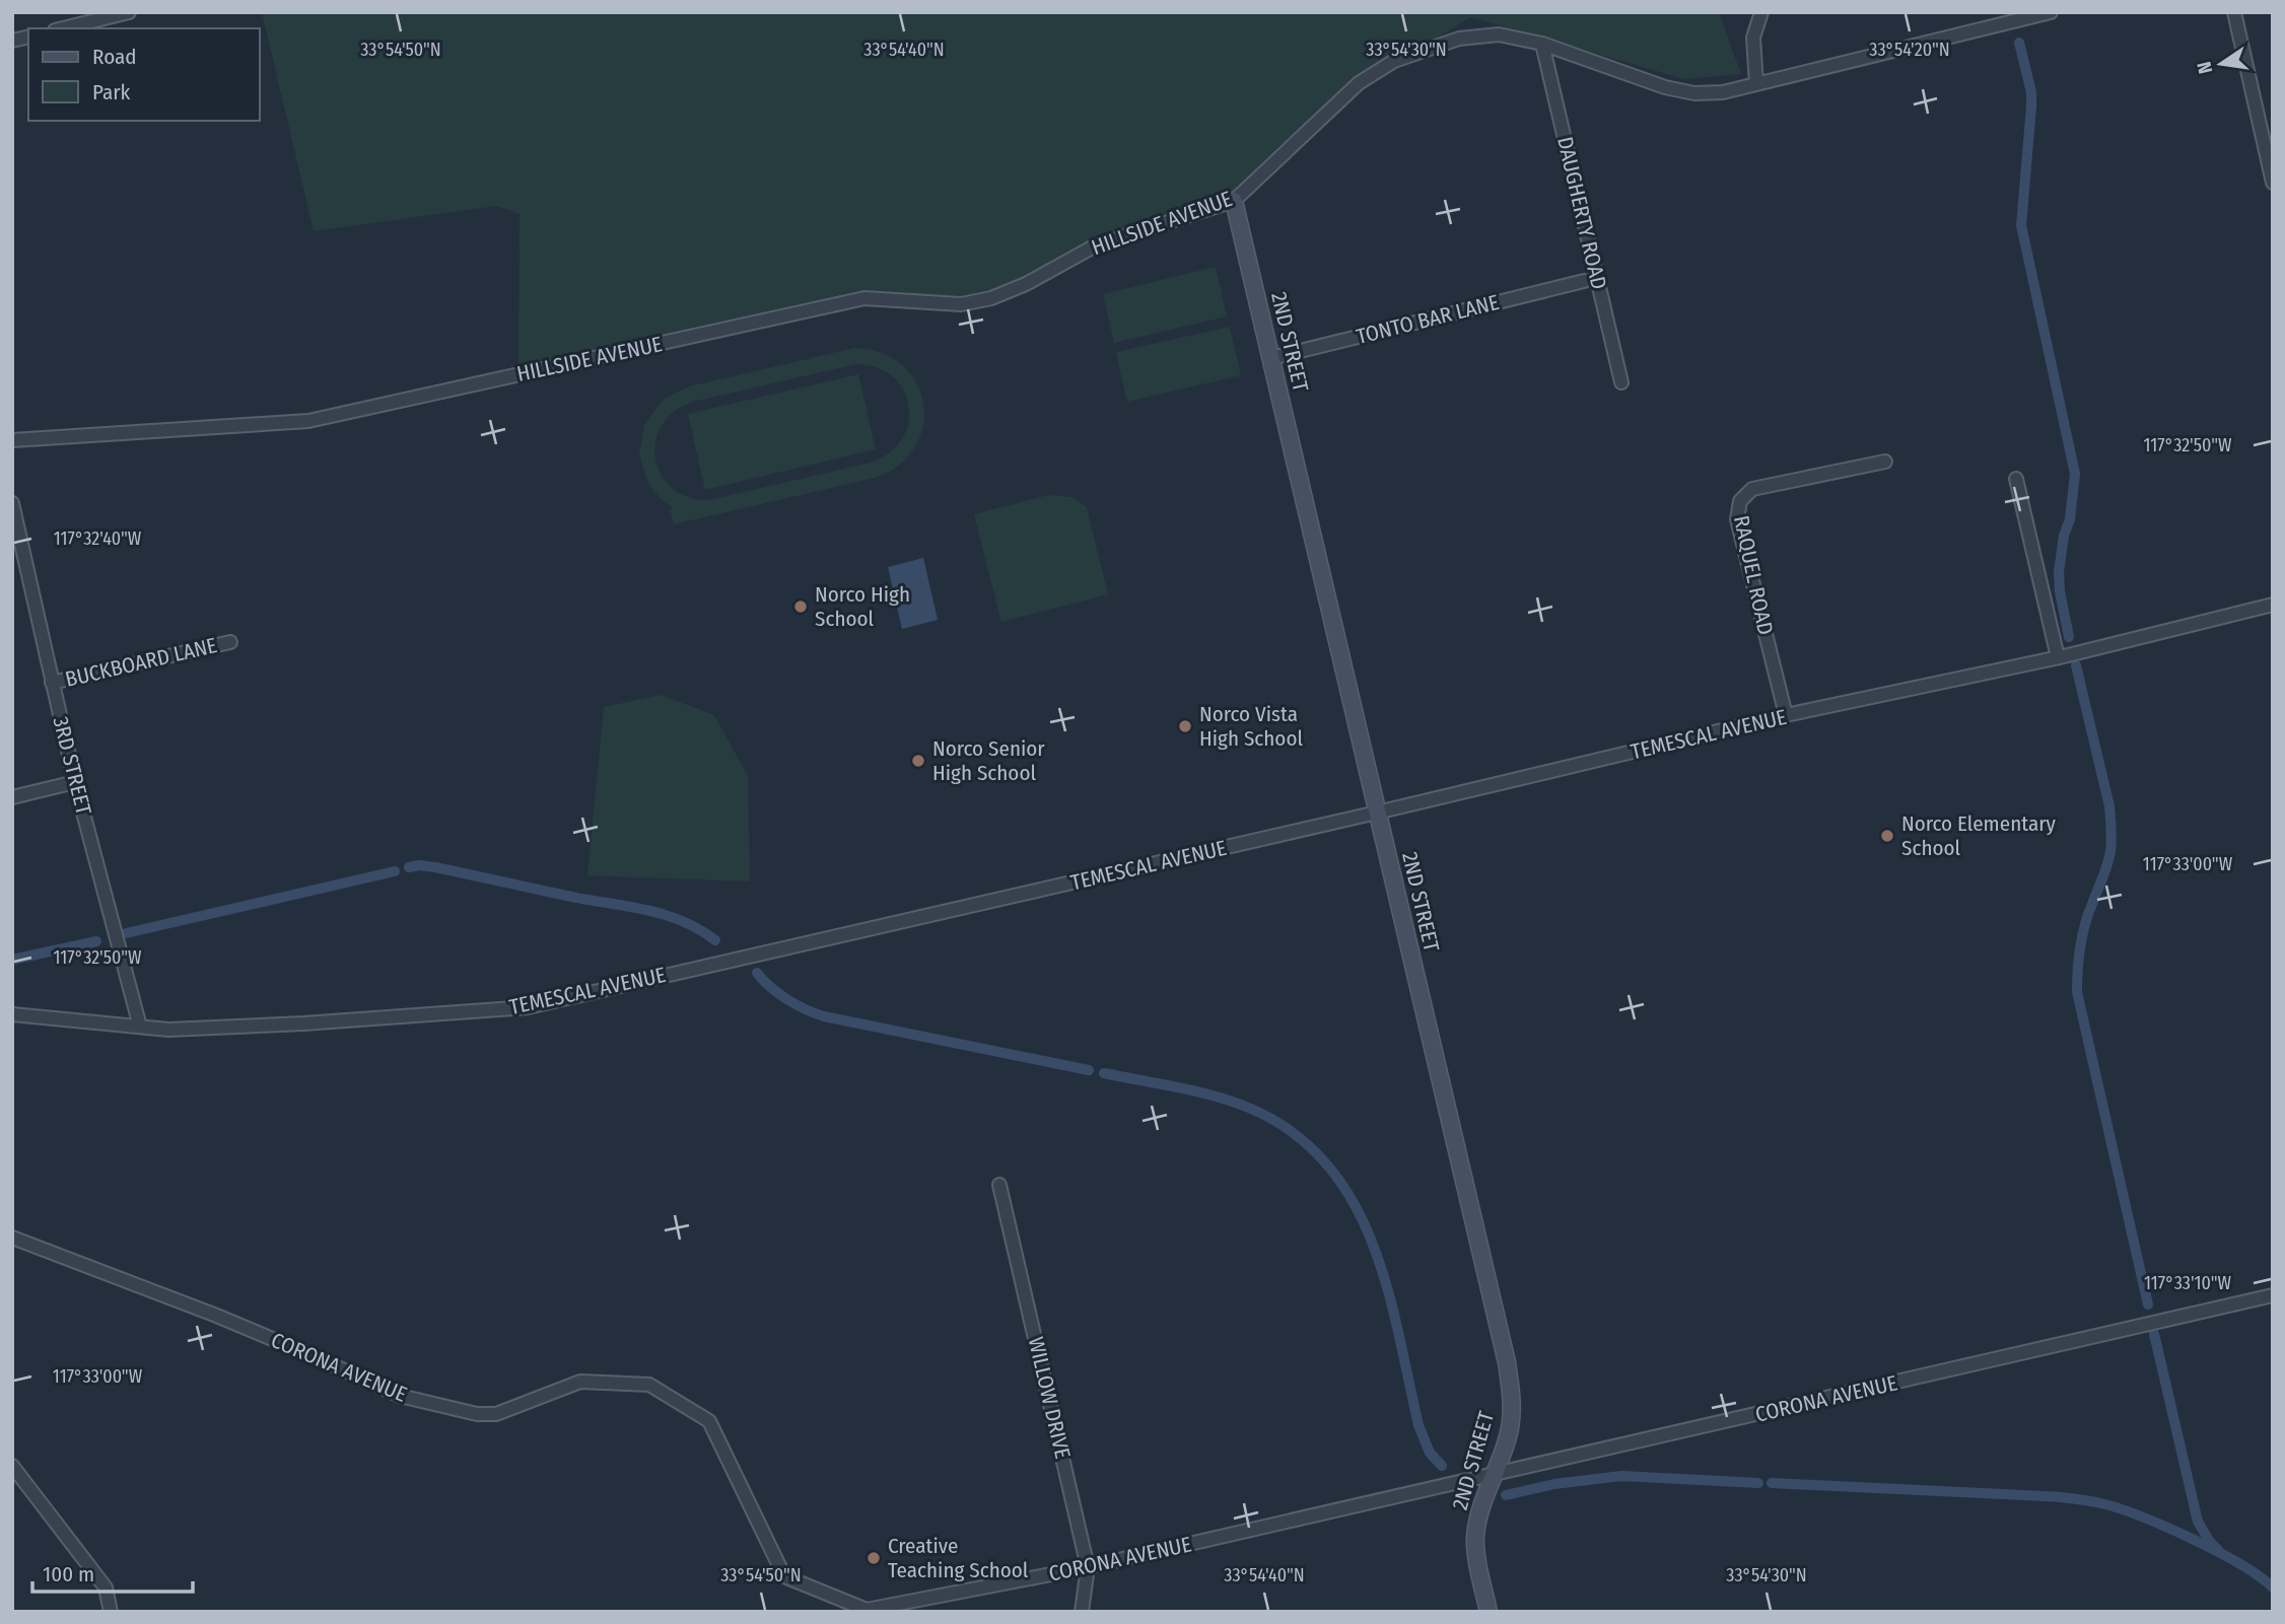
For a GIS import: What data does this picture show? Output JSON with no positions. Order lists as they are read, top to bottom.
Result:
{
  "streets": {
    "street": [
      "DAUGHERTY ROAD",
      "HILLSIDE AVENUE",
      "TONTO BAR LANE",
      "2ND STREET",
      "RAQUEL ROAD",
      "BUCKBOARD LANE",
      "TEMESCAL AVENUE",
      "3RD STREET",
      "CORONA AVENUE",
      "WILLOW DRIVE"
    ]
  },
  "crossings": [
    ["DAUGHERTY ROAD", "HILLSIDE AVENUE"],
    ["HILLSIDE AVENUE", "2ND STREET"],
    ["TONTO BAR LANE", "2ND STREET"],
    ["2ND STREET", "TEMESCAL AVENUE"],
    ["2ND STREET", "CORONA AVENUE"],
    ["RAQUEL ROAD", "TEMESCAL AVENUE"],
    ["BUCKBOARD LANE", "3RD STREET"],
    ["TEMESCAL AVENUE", "3RD STREET"],
    ["CORONA AVENUE", "WILLOW DRIVE"]
  ],
  "places": [
    "Norco High School",
    "Norco Vista High School",
    "Norco Senior High School",
    "Norco Elementary School",
    "Creative Teaching School"
  ],
  "legend": ["Road", "Park"],
  "scale_bar": "100 m",
  "north": "left",
  "coordinates": [
    "33°54'50\"N",
    "33°54'40\"N",
    "33°54'30\"N",
    "33°54'20\"N",
    "117°32'50\"W",
    "117°32'40\"W",
    "117°33'00\"W",
    "117°33'10\"W"
  ]
}
